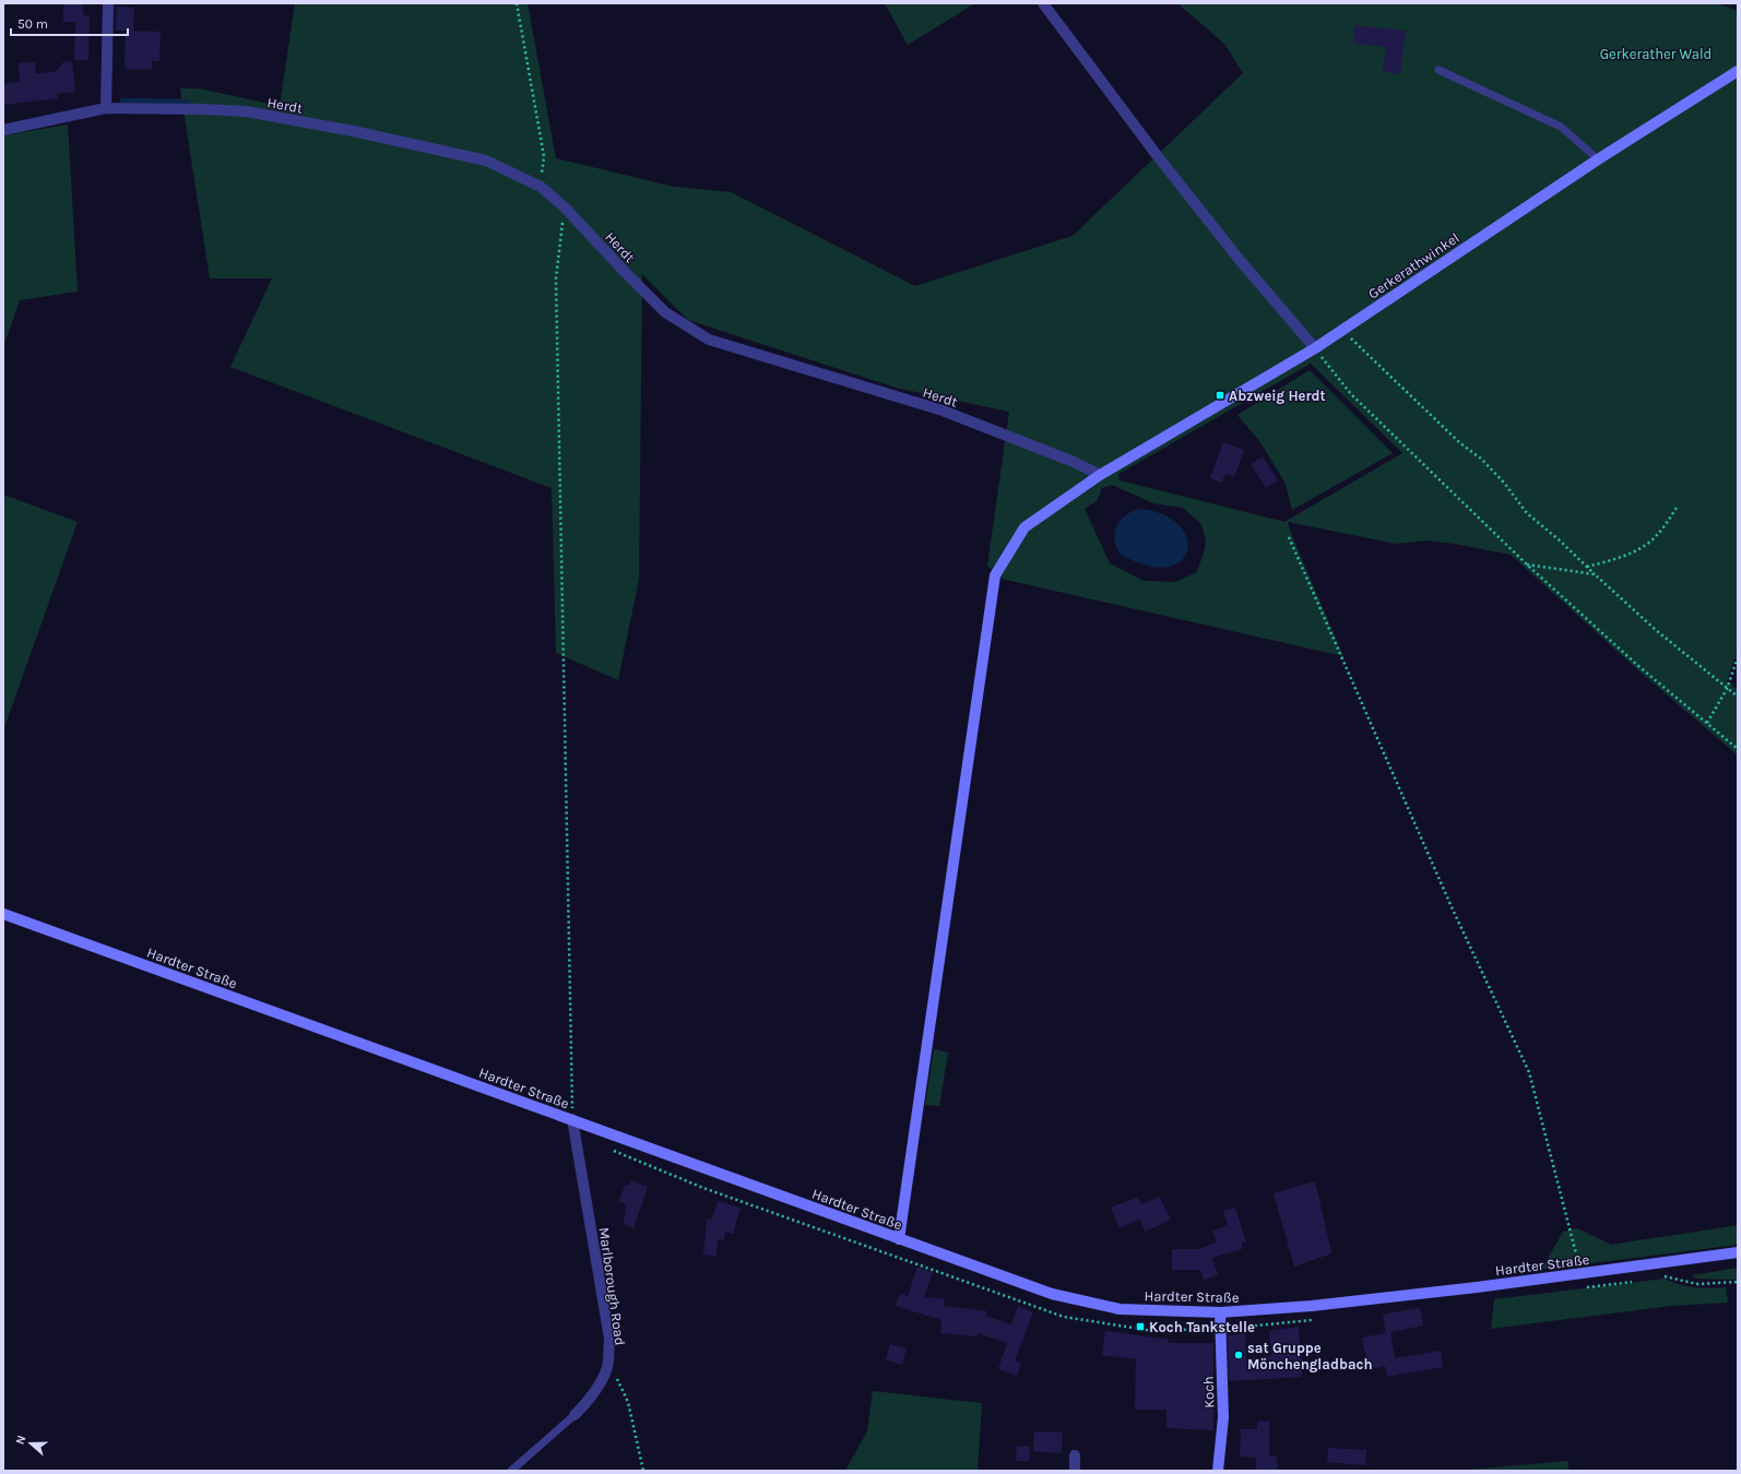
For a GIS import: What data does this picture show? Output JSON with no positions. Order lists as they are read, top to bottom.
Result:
{
  "streets": {
    "main road": ["Gerkerathwinkel", "Hardter Straße", "Koch"],
    "street": ["Herdt", "Marlborough Road"]
  },
  "crossings": [
    ["Herdt", "Gerkerathwinkel"],
    ["Gerkerathwinkel", "Hardter Straße"],
    ["Hardter Straße", "Marlborough Road"],
    ["Hardter Straße", "Koch"]
  ],
  "parks": ["Gerkerather Wald"],
  "places": {
    "transit": ["Abzweig Herdt", "Koch Tankstelle"],
    "other": ["sat Gruppe Mönchengladbach"]
  },
  "scale_bar": "50 m",
  "north": "left"
}
